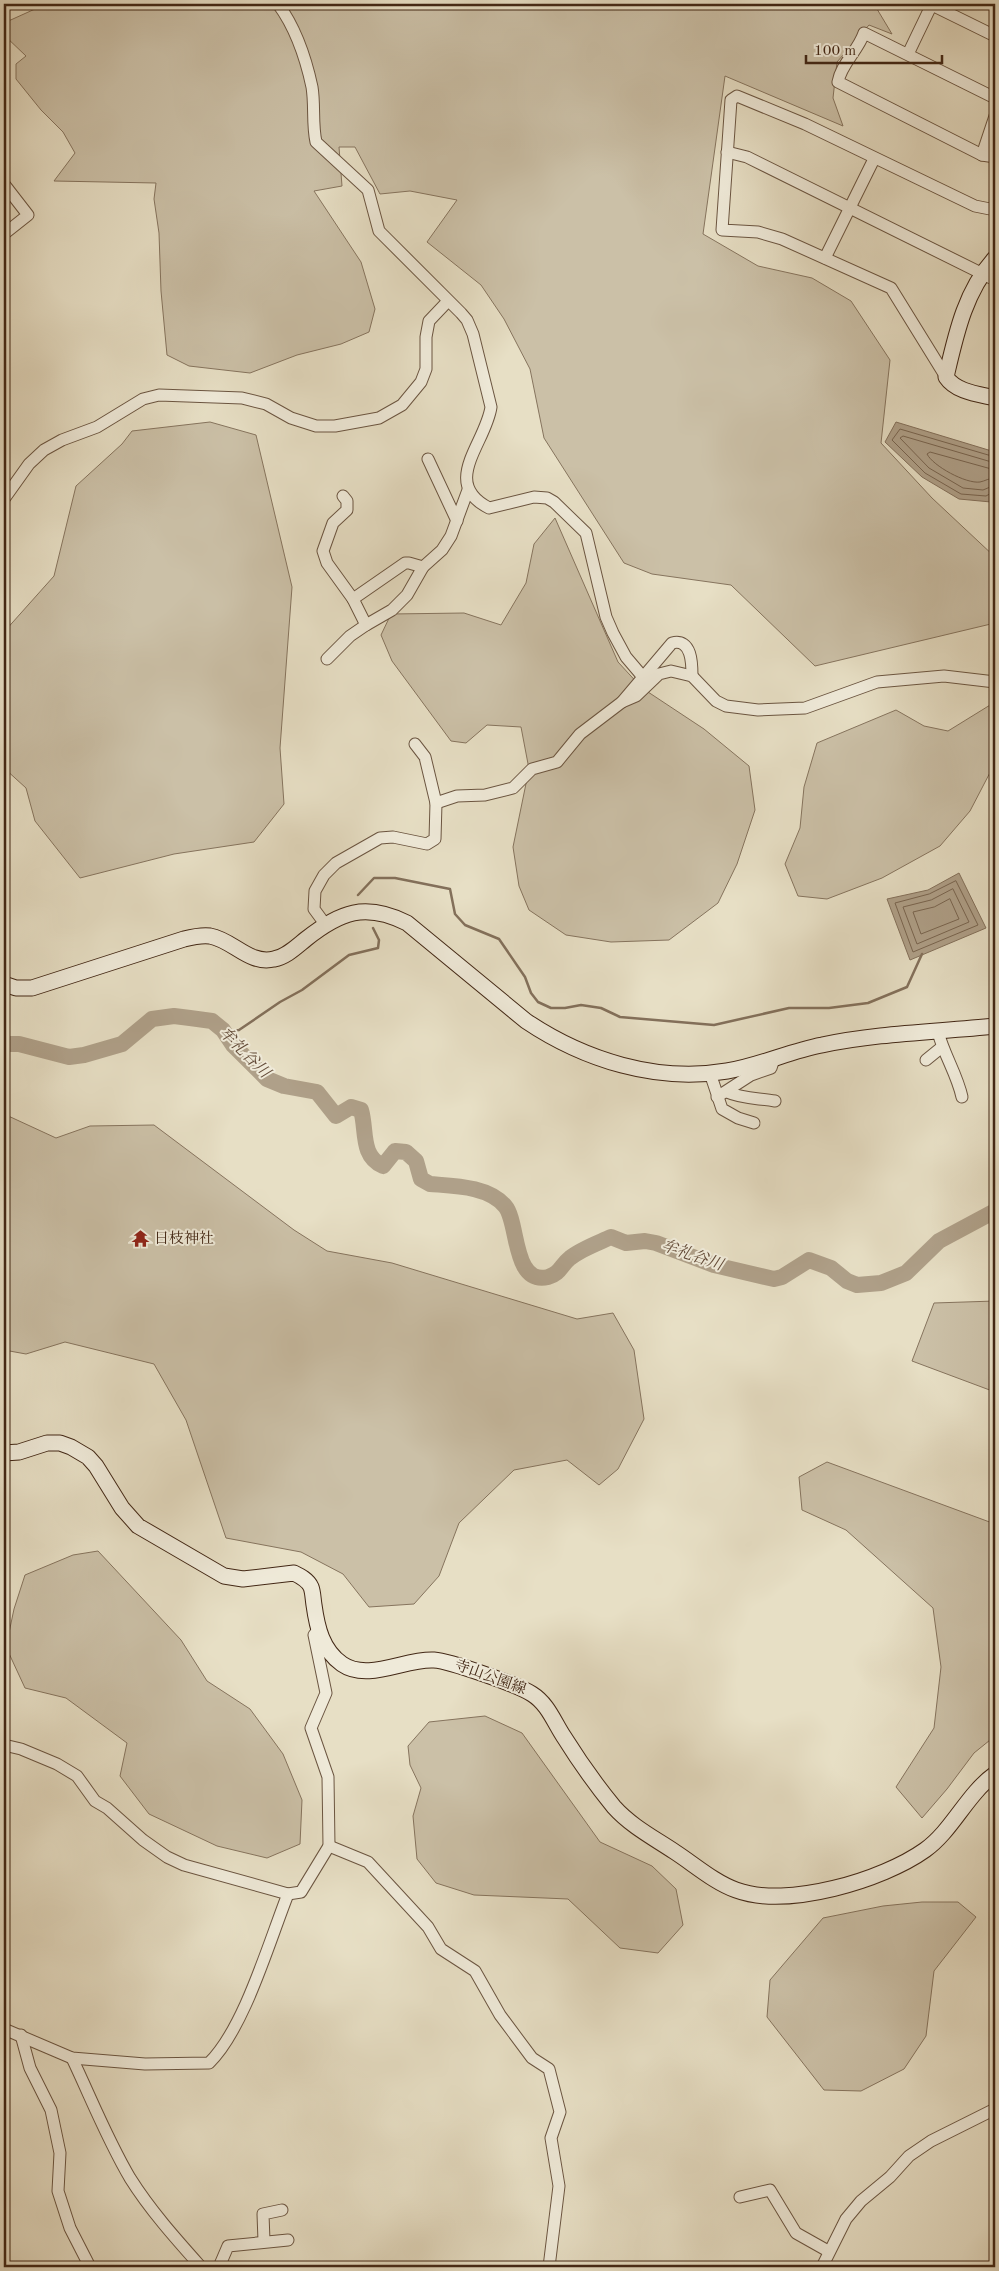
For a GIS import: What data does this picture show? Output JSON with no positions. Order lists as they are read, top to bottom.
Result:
{
  "streets": {
    "street": ["寺山公園線"]
  },
  "water": ["牟礼谷川"],
  "places": {
    "temple": ["日枝神社"]
  },
  "scale_bar": "100 m"
}
